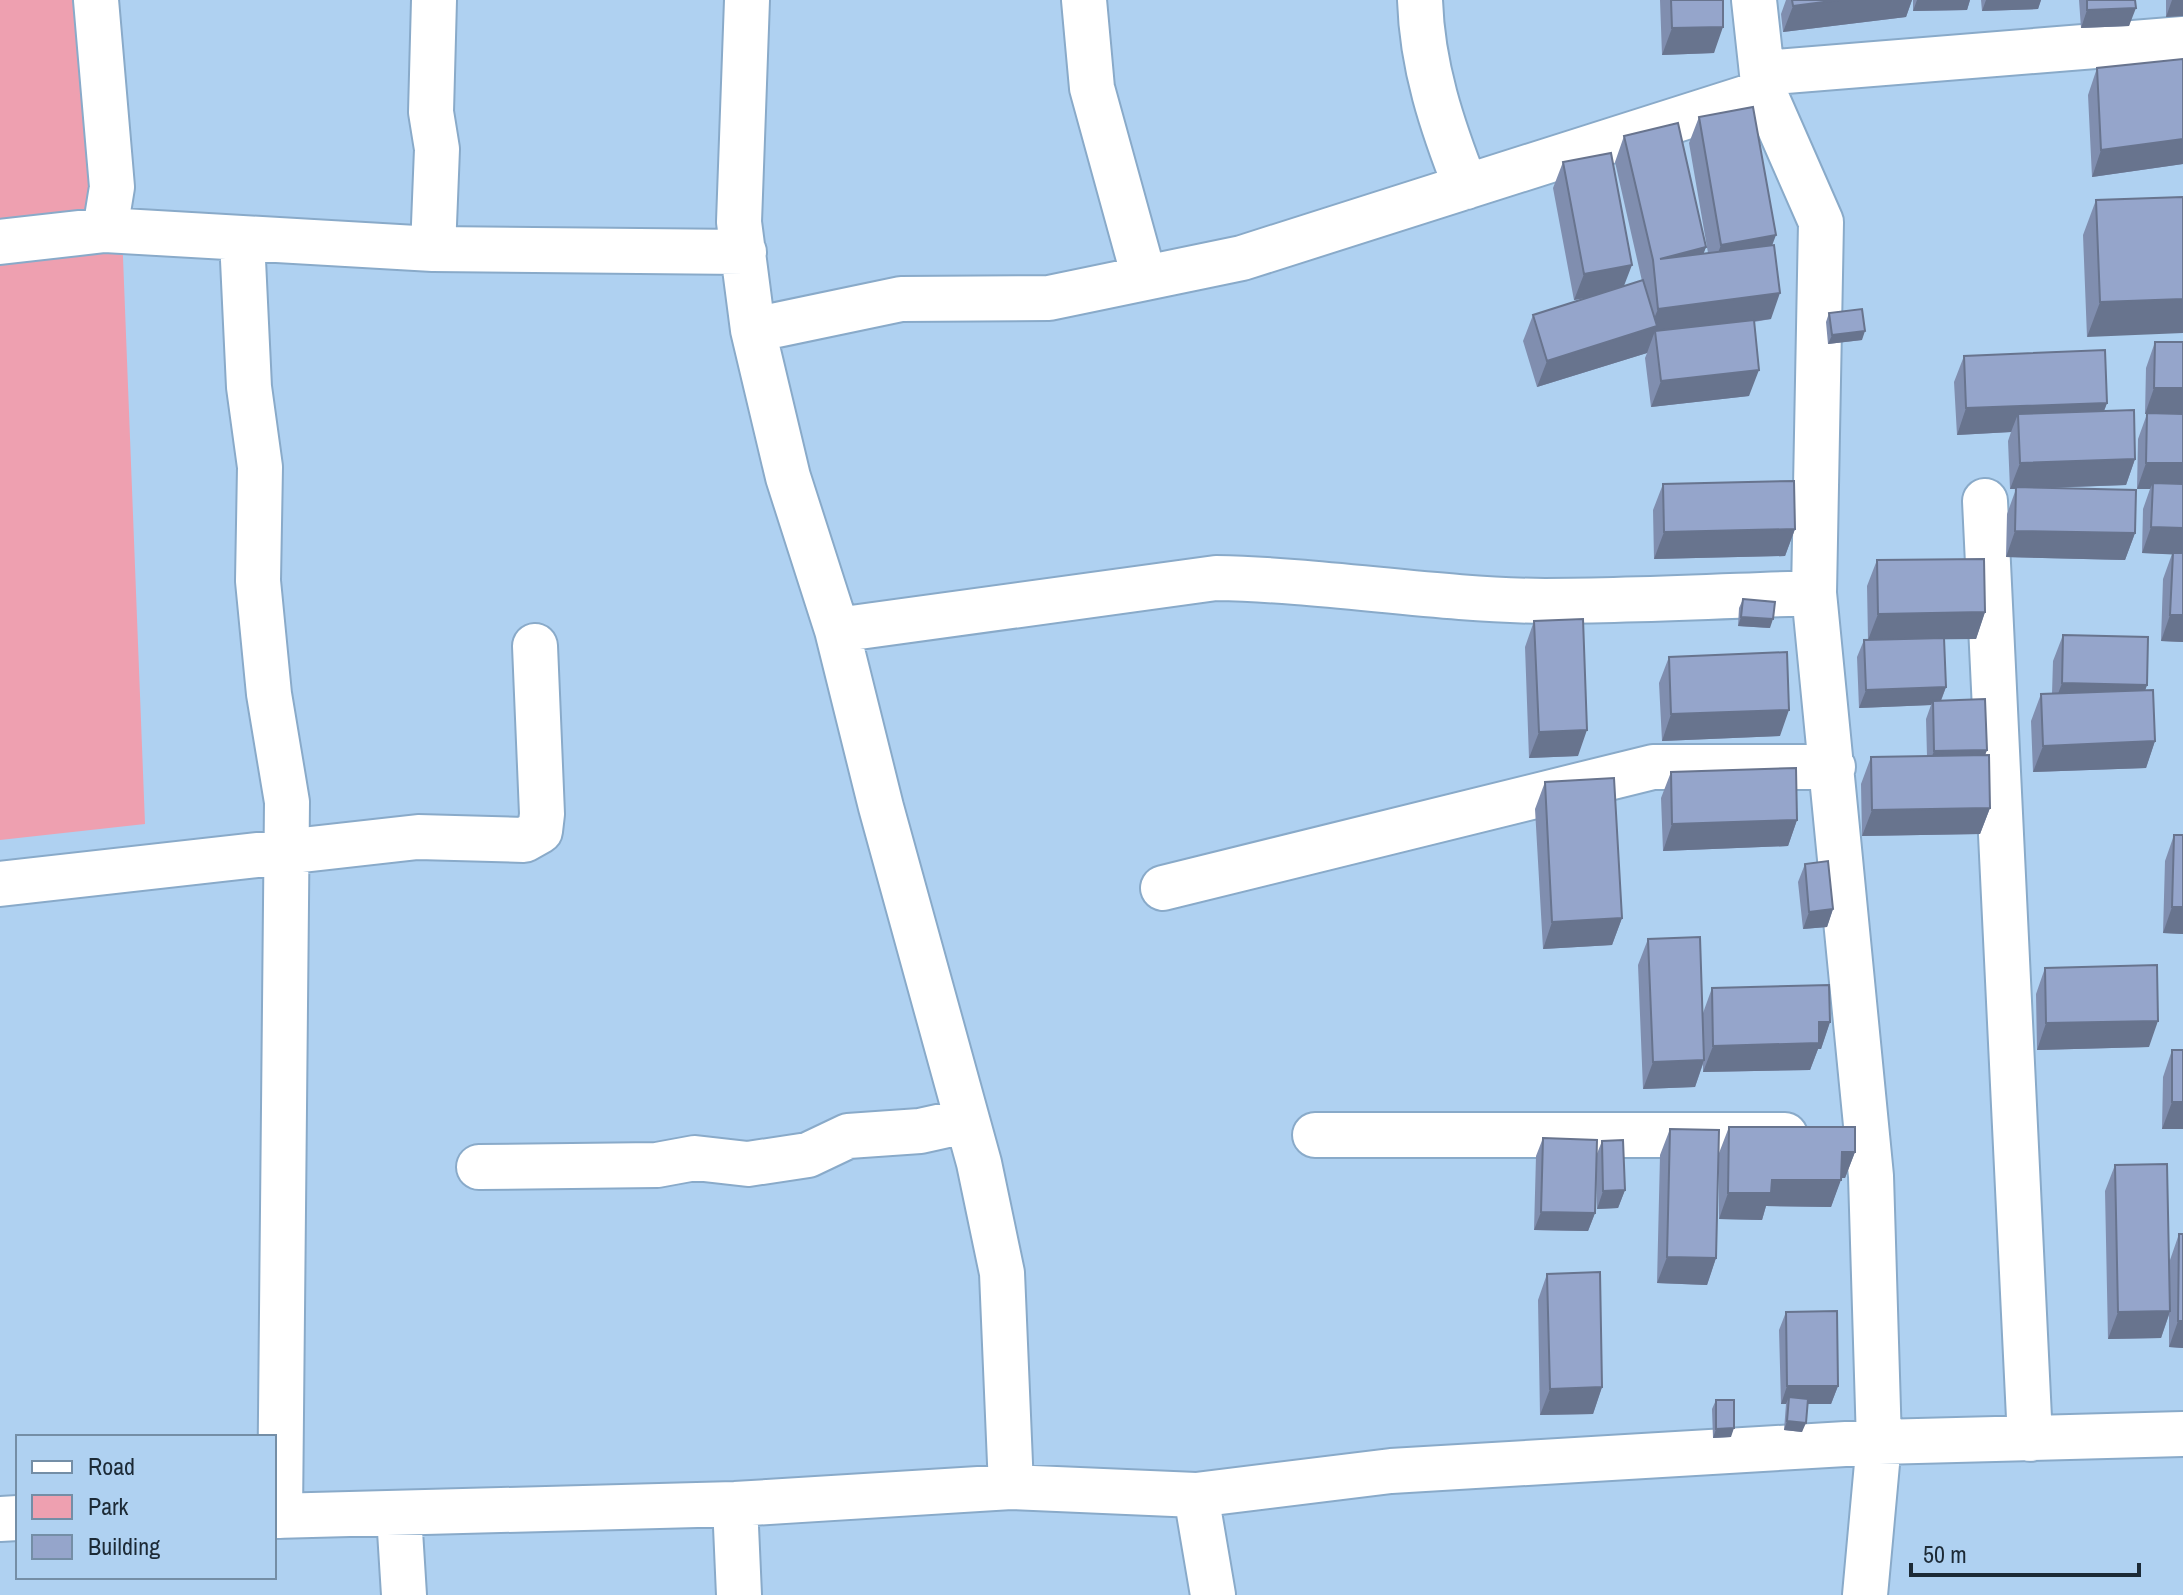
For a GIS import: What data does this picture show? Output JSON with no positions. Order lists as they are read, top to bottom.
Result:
{
  "legend": ["Road", "Park", "Building"],
  "scale_bar": "50 m"
}
